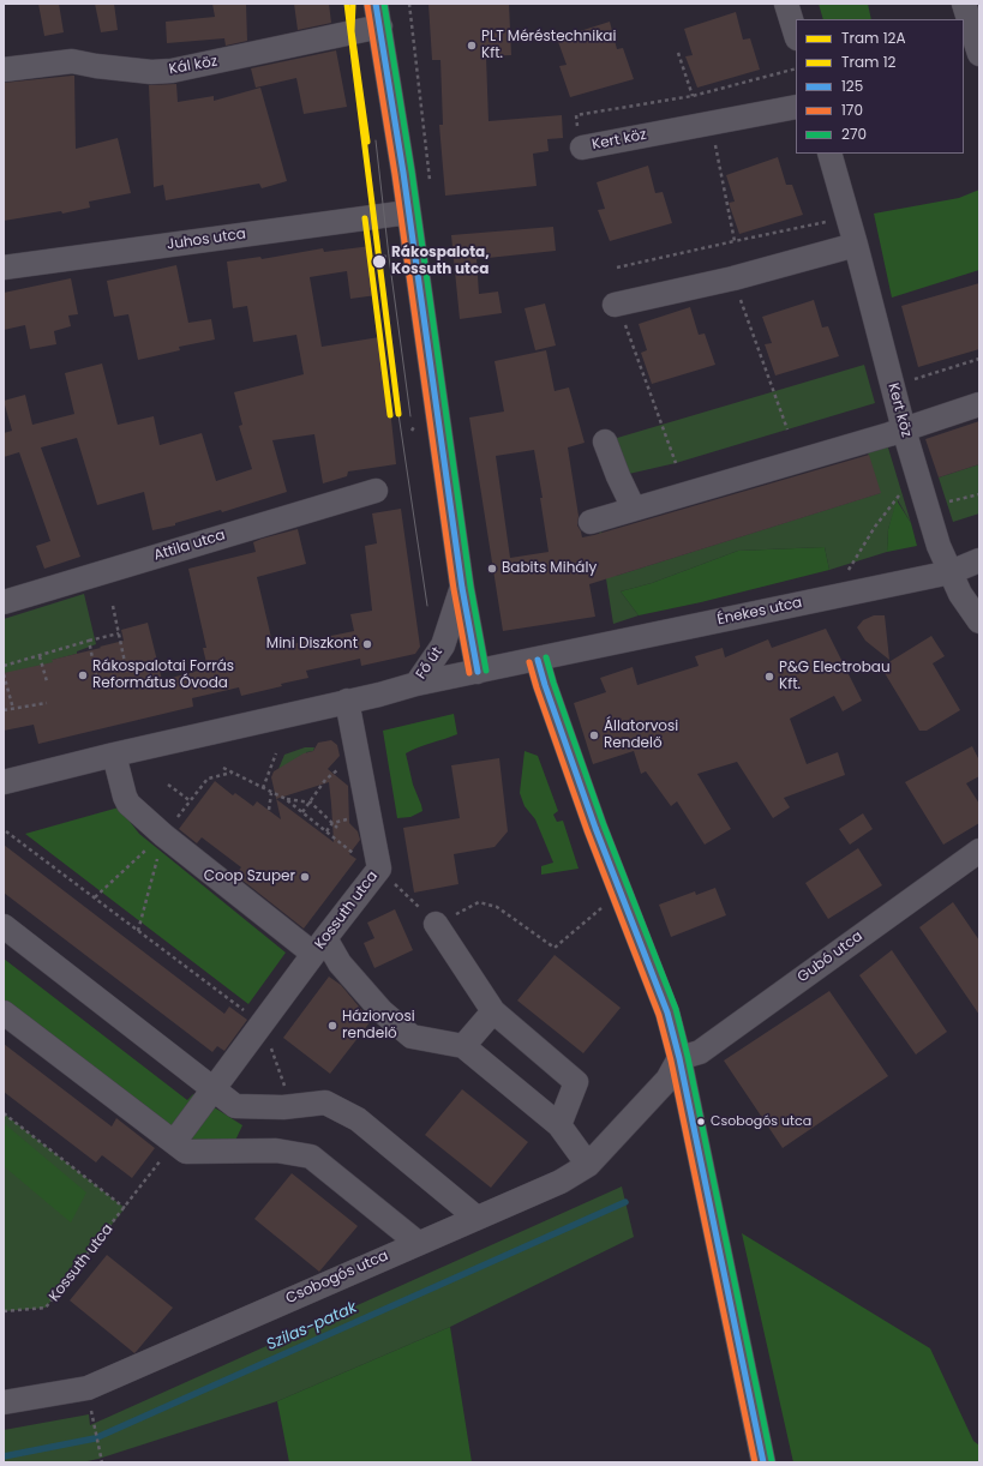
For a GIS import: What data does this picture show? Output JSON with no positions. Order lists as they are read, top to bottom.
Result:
{
  "streets": {
    "street": [
      "Kál köz",
      "Kert köz",
      "Juhos utca",
      "Attila utca",
      "Énekes utca",
      "Fő út",
      "Kossuth utca",
      "Gubó utca",
      "Csobogós utca"
    ]
  },
  "crossings": [
    ["Kál köz", "Fő út"],
    ["Kert köz", "Énekes utca"],
    ["Juhos utca", "Fő út"],
    ["Gubó utca", "Csobogós utca"]
  ],
  "water": ["Szilas-patak"],
  "places": [
    "PLT Méréstechnikai Kft.",
    "Rákospalota, Kossuth utca",
    "Babits Mihály",
    "Mini Diszkont",
    "Rákospalotai Forrás Református Óvoda",
    "P&G Electrobau Kft.",
    "Állatorvosi Rendelő",
    "Coop Szuper",
    "Háziorvosi rendelő",
    "Csobogós utca"
  ],
  "lines": [
    "tram line 12A",
    "tram line 12",
    "transit line 125",
    "transit line 270",
    "transit line 170"
  ],
  "legend": [
    "Tram 12A",
    "Tram 12",
    "125",
    "170",
    "270"
  ]
}
